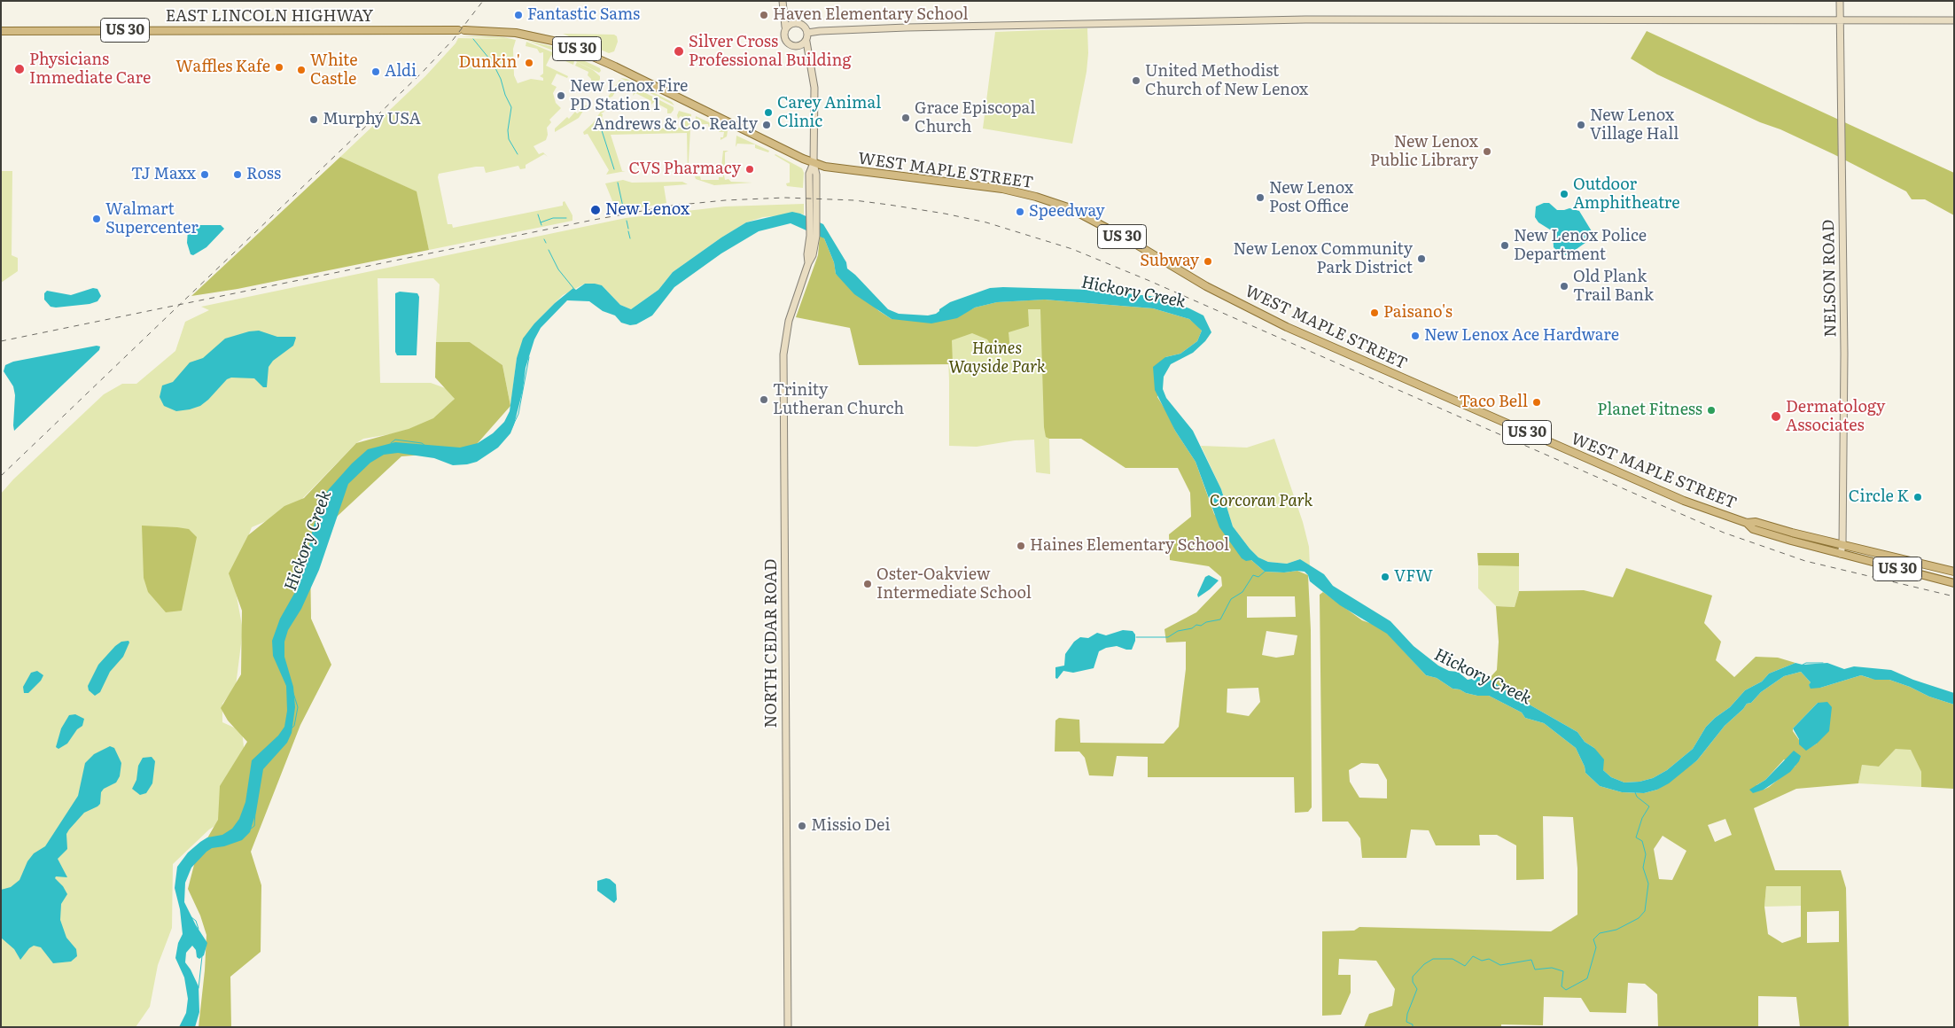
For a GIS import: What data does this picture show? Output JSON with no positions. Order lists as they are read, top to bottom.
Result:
{
  "streets": {
    "main road": ["EAST LINCOLN HIGHWAY", "US 30", "WEST MAPLE STREET"],
    "street": ["NELSON ROAD", "NORTH CEDAR ROAD"]
  },
  "crossings": [
    ["EAST LINCOLN HIGHWAY", "WEST MAPLE STREET"],
    ["EAST LINCOLN HIGHWAY", "NORTH CEDAR ROAD"],
    ["WEST MAPLE STREET", "NELSON ROAD"],
    ["WEST MAPLE STREET", "NORTH CEDAR ROAD"]
  ],
  "water": ["Hickory Creek"],
  "parks": ["Haines Wayside Park", "Corcoran Park"],
  "places": [
    "Fantastic Sams",
    "Haven Elementary School",
    "Silver Cross Professional Building",
    "Dunkin'",
    "Waffles Kafe",
    "Physicians Immediate Care",
    "White Castle",
    "Aldi",
    "United Methodist Church of New Lenox",
    "New Lenox Fire PD Station 1",
    "Carey Animal Clinic",
    "Grace Episcopal Church",
    "Murphy USA",
    "Andrews & Co. Realty",
    "New Lenox Village Hall",
    "New Lenox Public Library",
    "CVS Pharmacy",
    "TJ Maxx",
    "Ross",
    "Outdoor Amphitheatre",
    "New Lenox Post Office",
    "New Lenox",
    "Speedway",
    "Walmart Supercenter",
    "New Lenox Police Department",
    "New Lenox Community Park District",
    "Subway",
    "Old Plank Trail Bank",
    "Paisano's",
    "New Lenox Ace Hardware",
    "Trinity Lutheran Church",
    "Taco Bell",
    "Planet Fitness",
    "Dermatology Associates",
    "Circle K",
    "Haines Elementary School",
    "VFW",
    "Oster-Oakview Intermediate School",
    "Missio Dei"
  ]
}
